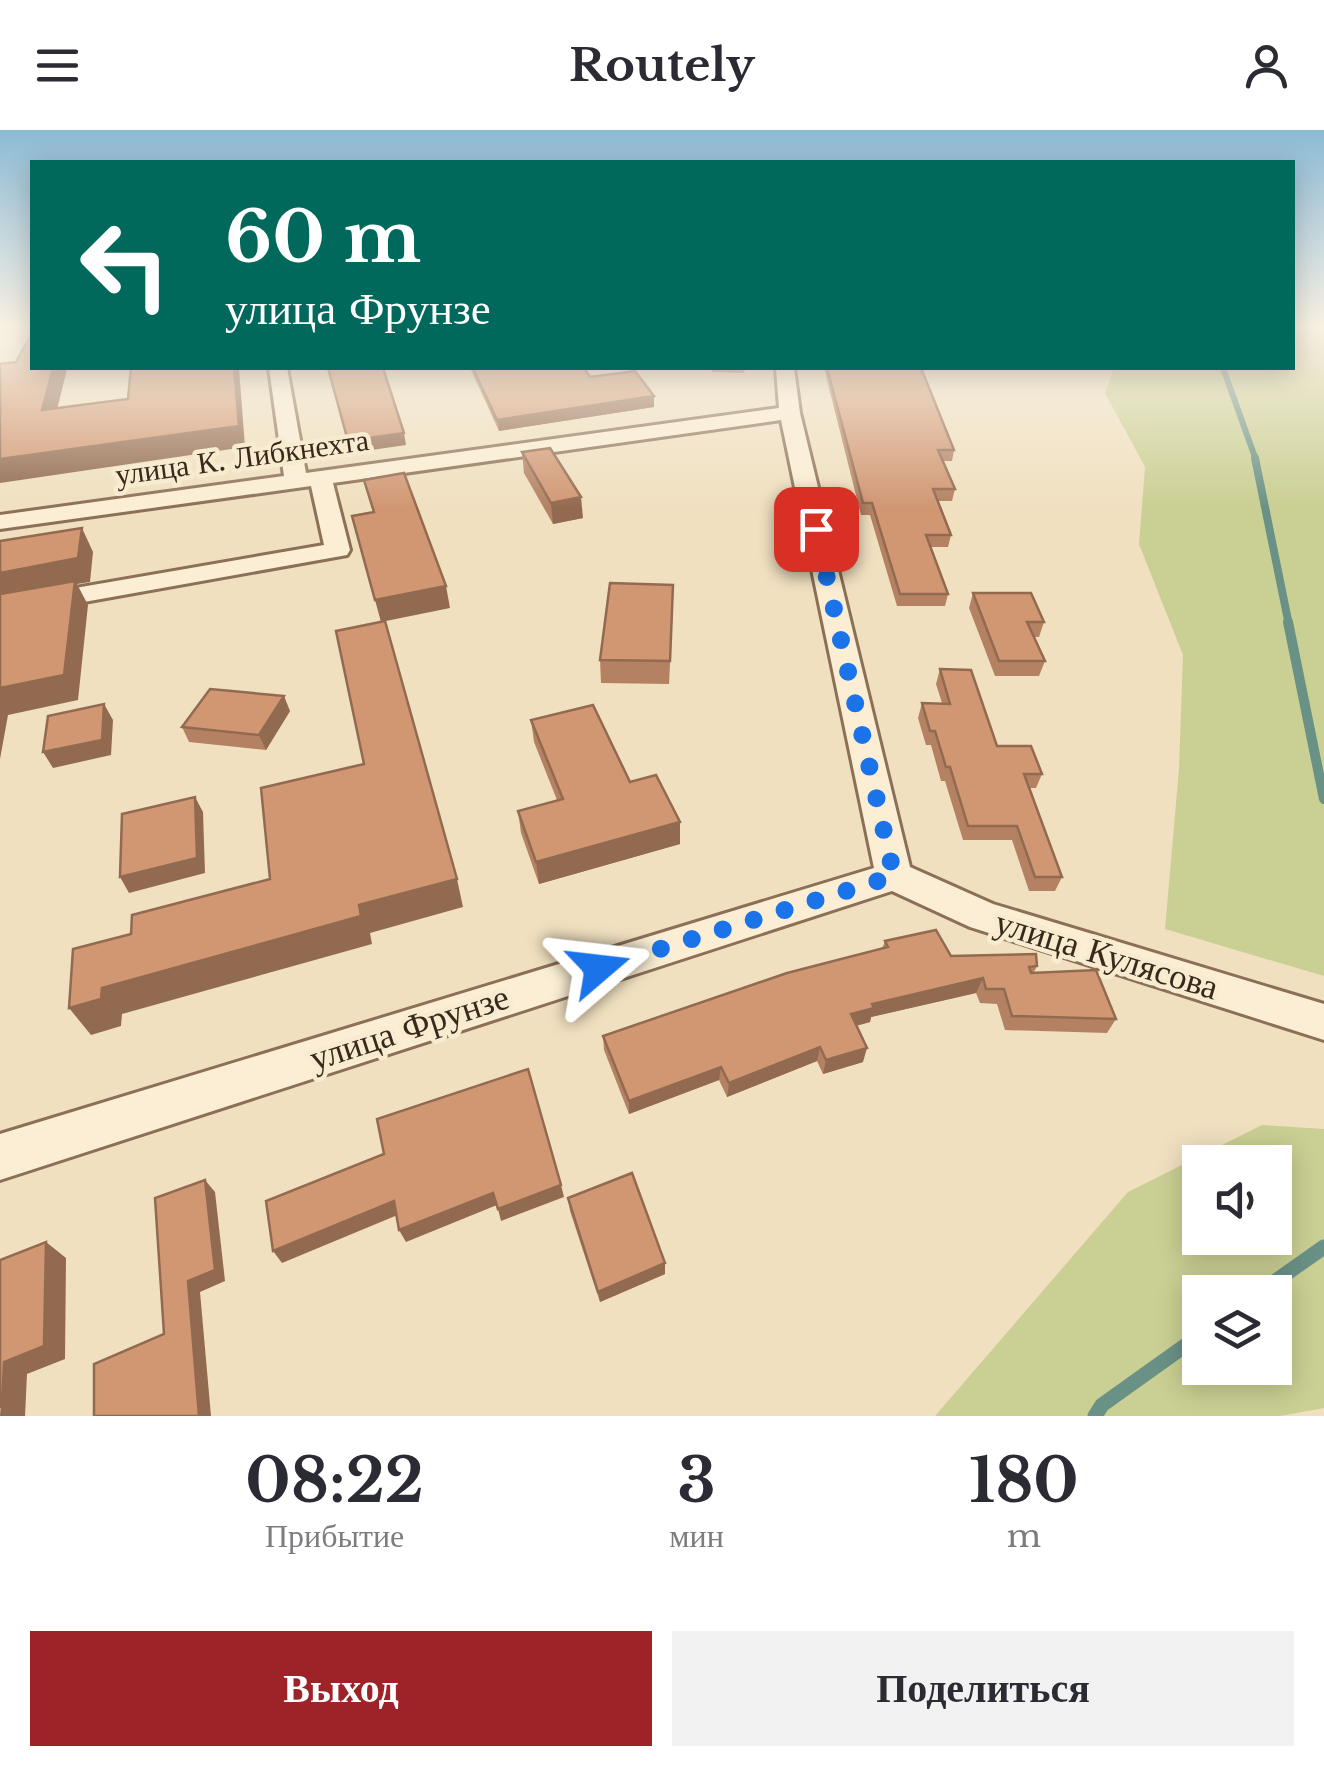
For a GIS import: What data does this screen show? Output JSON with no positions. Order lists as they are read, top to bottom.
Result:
{
  "streets": {
    "street": ["улица К. Либкнехта", "улица Кулясова", "улица Фрунзе"]
  },
  "crossings": [
    ["улица Кулясова", "улица Фрунзе"]
  ],
  "page": {
    "header": "Routely",
    "turn": ["60 m", "улица Фрунзе"],
    "eta": [
      "08:22",
      "Прибытие",
      "3",
      "мин",
      "180",
      "m"
    ],
    "buttons": ["Выход", "Поделиться"]
  }
}
